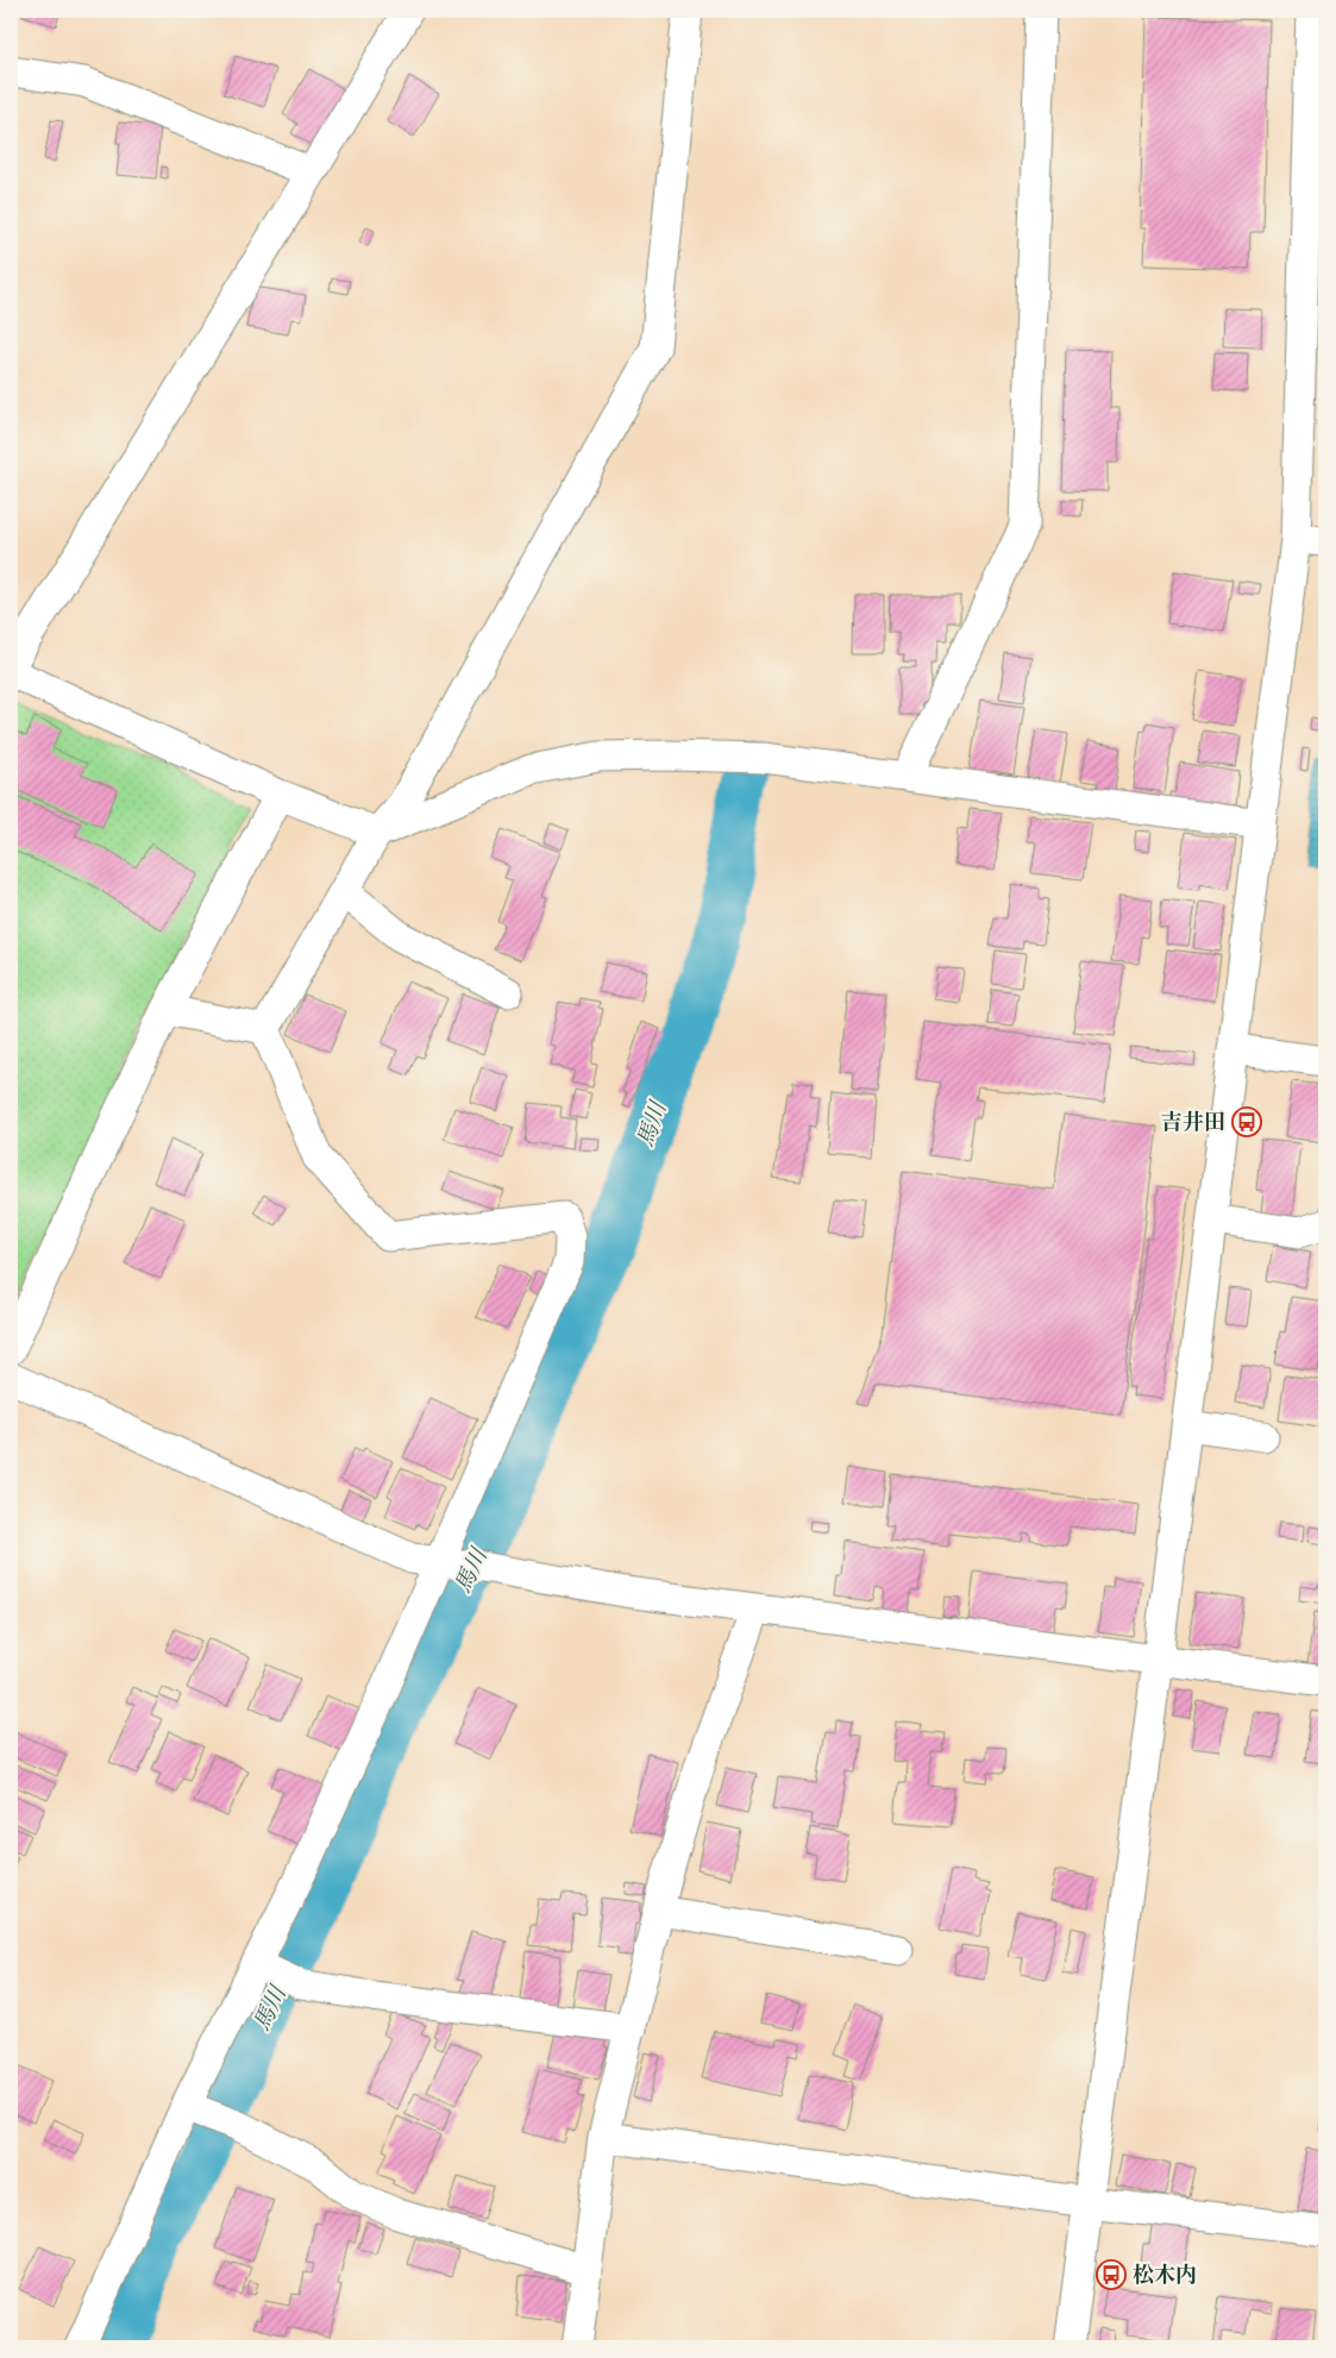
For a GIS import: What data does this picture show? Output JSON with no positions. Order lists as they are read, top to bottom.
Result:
{
  "water": ["馬川"],
  "places": {
    "bus stop": ["吉井田", "松木内"]
  }
}
